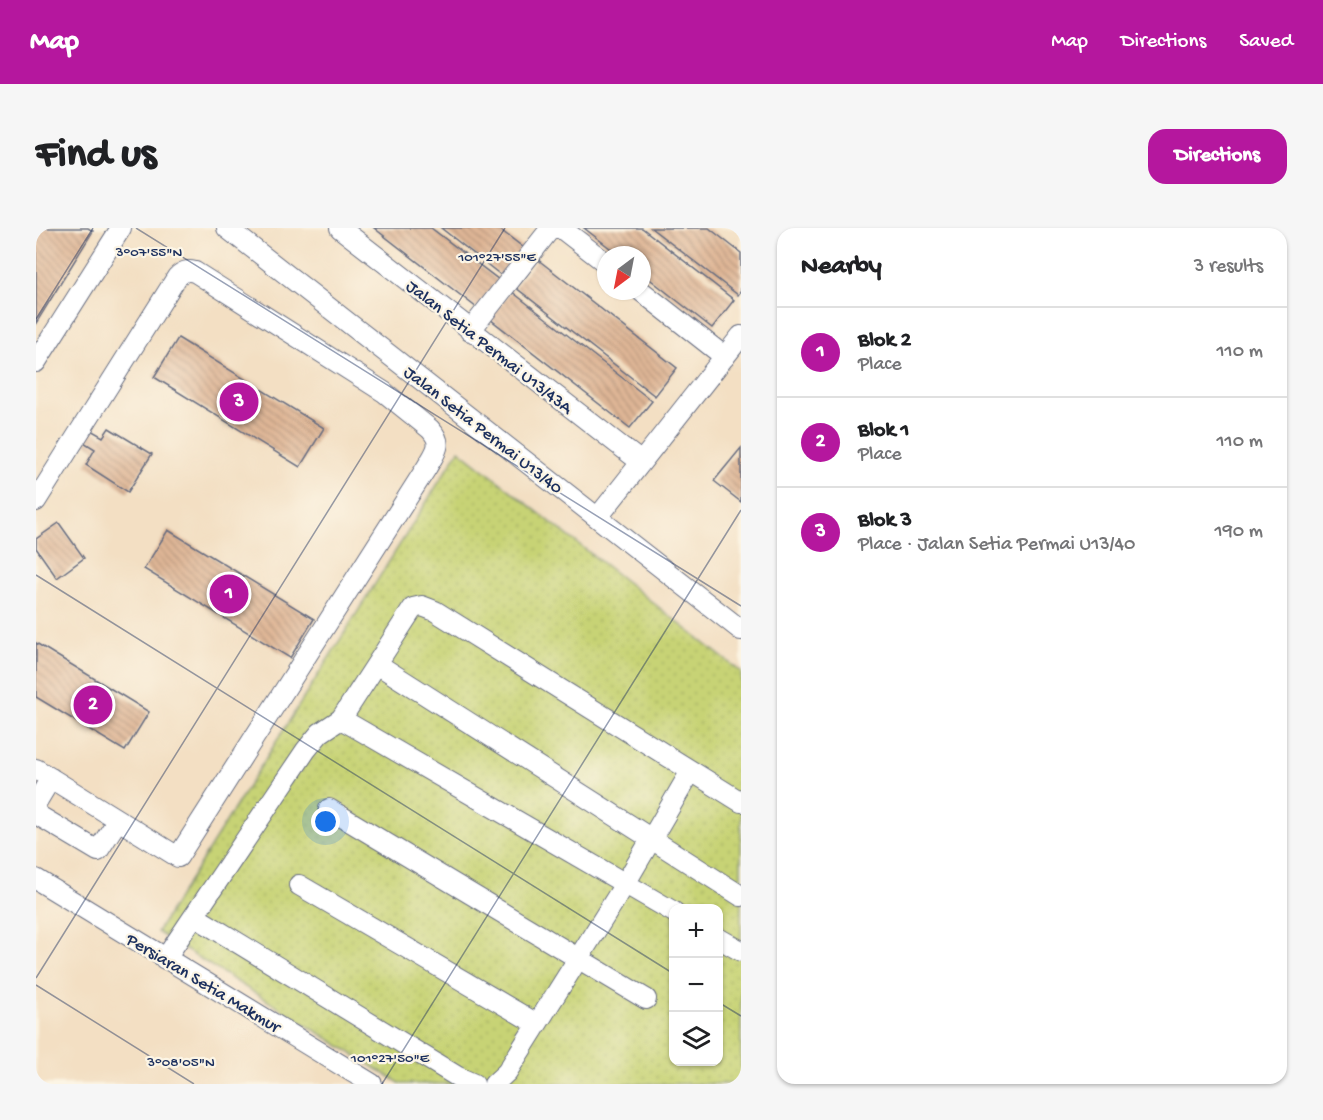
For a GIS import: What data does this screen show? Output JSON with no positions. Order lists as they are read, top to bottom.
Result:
{
  "streets": {
    "street": ["Jalan Setia Permai U13/43A", "Jalan Setia Permai U13/40", "Persiaran Setia Makmur"]
  },
  "north": "bottom left",
  "page": {
    "header": "Map",
    "nav": ["Map", "Directions", "Saved"],
    "buttons": "Directions",
    "title": "Find us",
    "heading": ["Nearby", "3 results"],
    "list": [
      {
        "mark": "1",
        "name": "Blok 2",
        "note": "Place",
        "value": "110 m"
      },
      {
        "mark": "2",
        "name": "Blok 1",
        "note": "Place",
        "value": "110 m"
      },
      {
        "mark": "3",
        "name": "Blok 3",
        "note": "Place · Jalan Setia Permai U13/40",
        "value": "190 m"
      }
    ],
    "pins": ["3", "1", "2"],
    "map_buttons": ["+", "−"]
  },
  "coordinates": [
    "3°07'55\"N",
    "101°27'55\"E",
    "101°27'50\"E",
    "3°08'05\"N"
  ]
}
